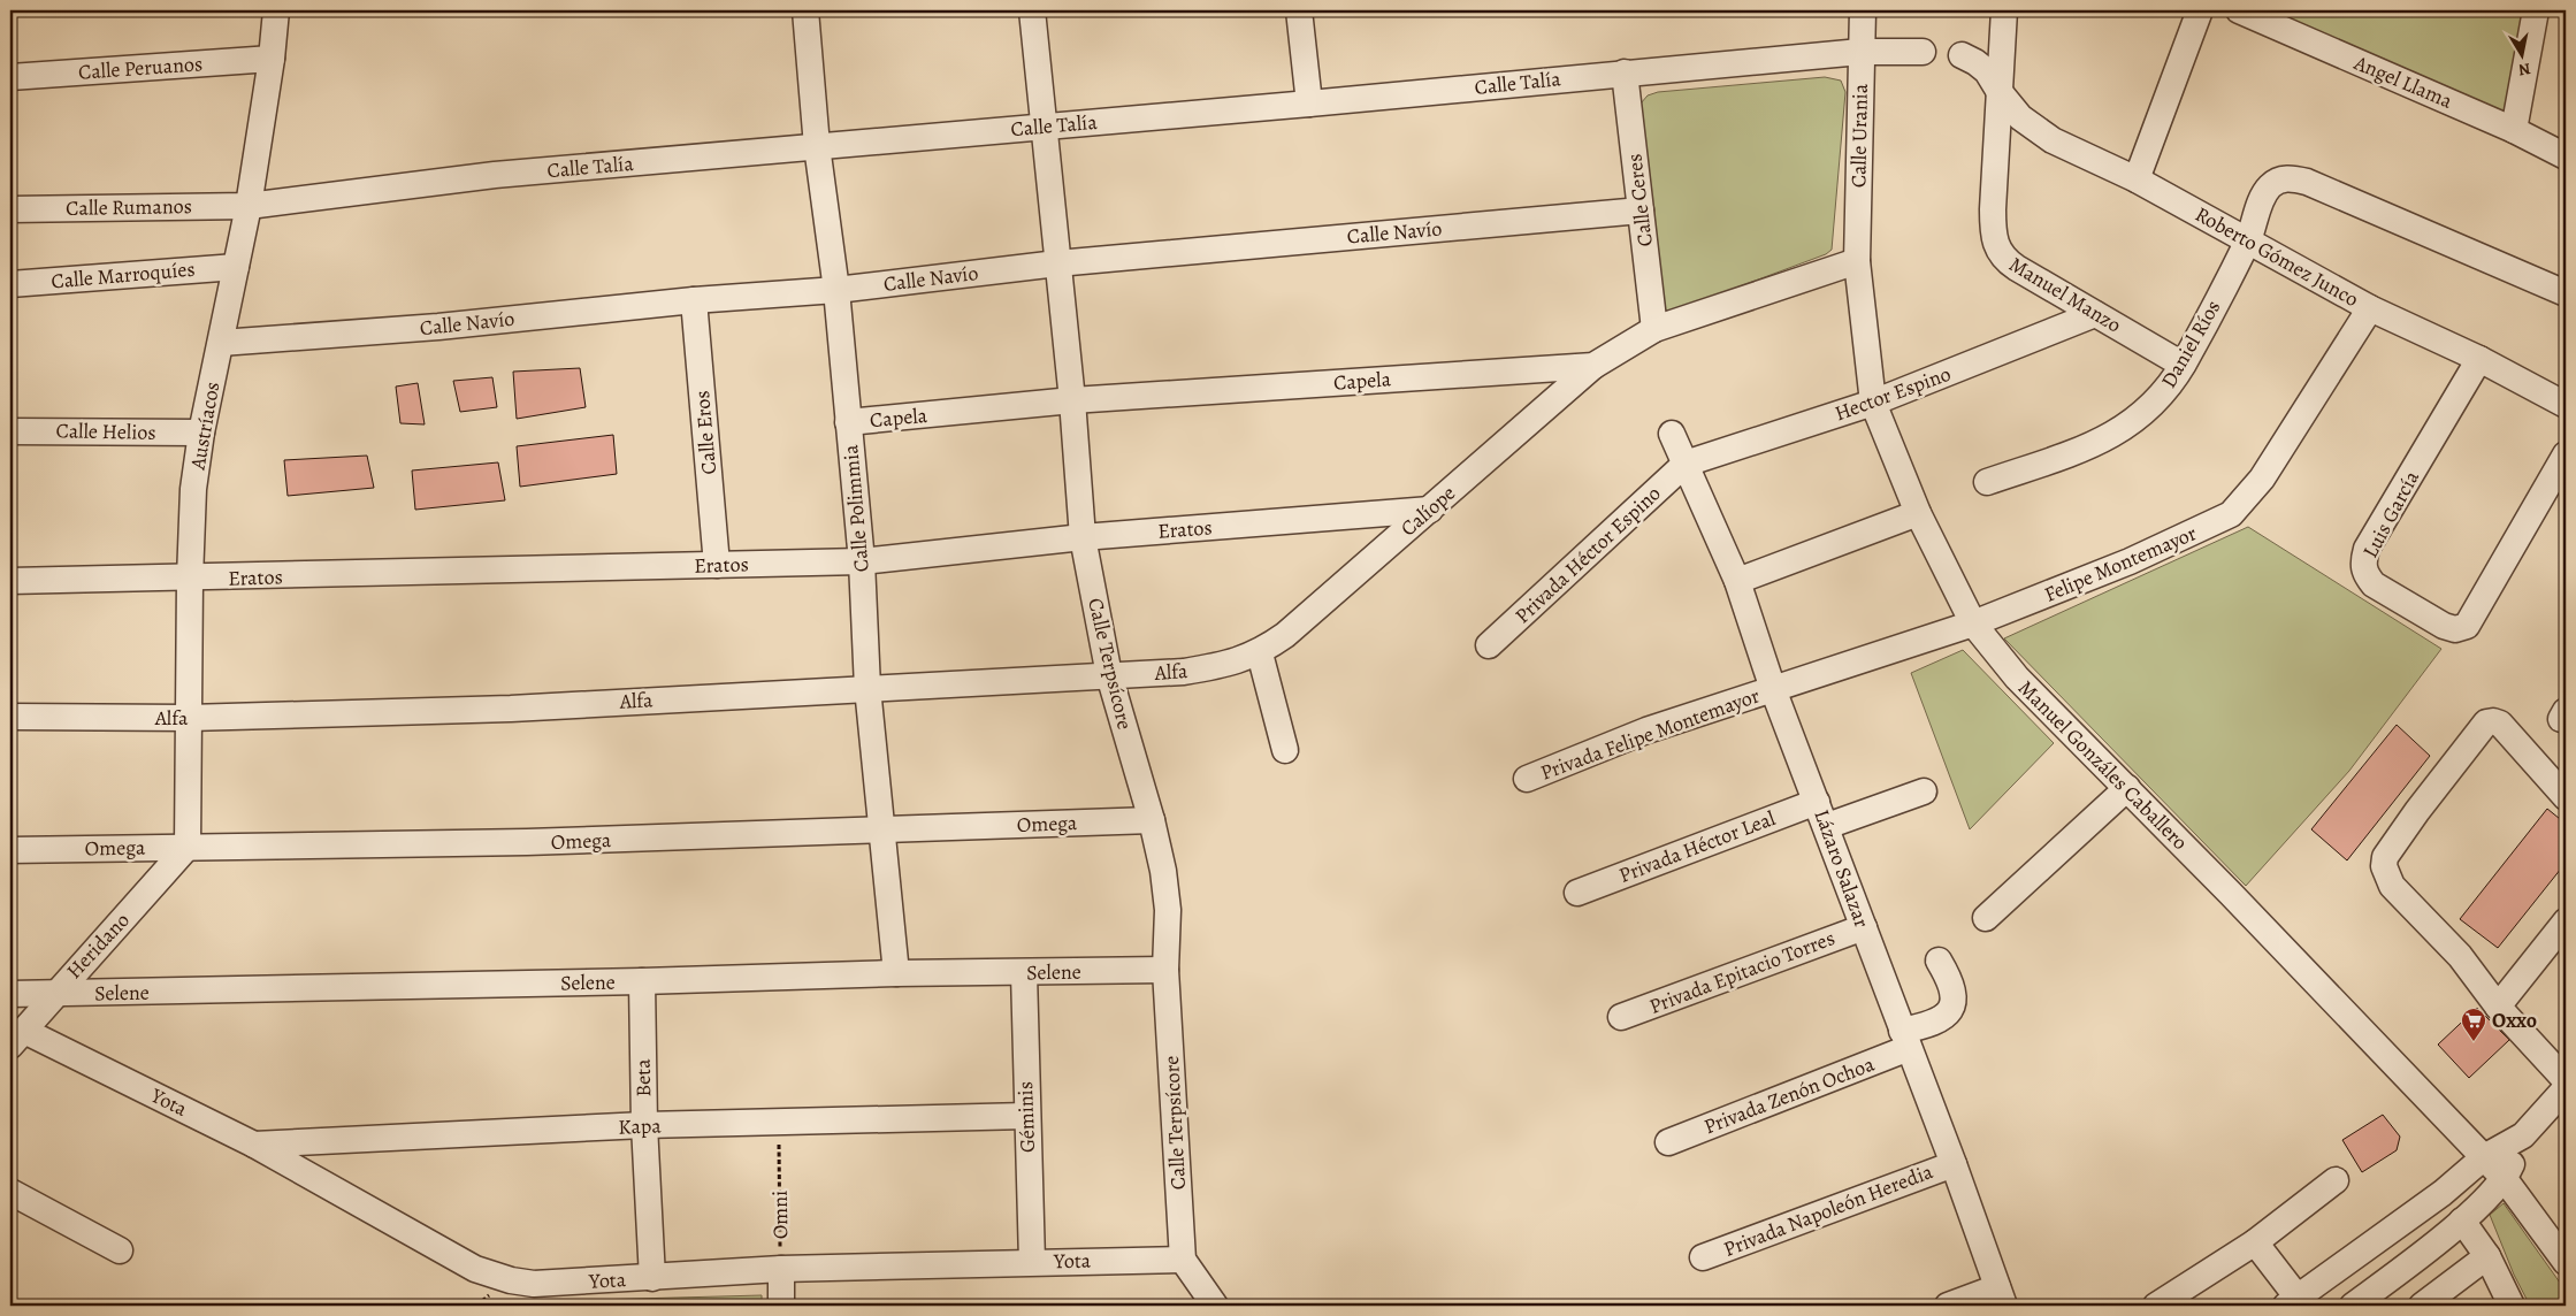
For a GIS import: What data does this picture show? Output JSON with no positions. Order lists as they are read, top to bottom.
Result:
{
  "streets": {
    "street": [
      "Calle Peruanos",
      "Angel Llama",
      "Calle Talía",
      "Calle Urania",
      "Calle Ceres",
      "Calle Rumanos",
      "Calle Navío",
      "Roberto Gómez Junco",
      "Calle Marroquíes",
      "Manuel Manzo",
      "Daniel Ríos",
      "Capela",
      "Hector Espino",
      "Austríacos",
      "Calle Helios",
      "Calle Eros",
      "Calle Polimmia",
      "Calíope",
      "Luis García",
      "Eratos",
      "Privada Héctor Espino",
      "Felipe Montemayor",
      "Calle Terpsícore",
      "Alfa",
      "Privada Felipe Montemayor",
      "Manuel Gonzáles Caballero",
      "Omega",
      "Privada Héctor Leal",
      "Lázaro Salazar",
      "Heridano",
      "Selene",
      "Privada Epitacio Torres",
      "Beta",
      "Privada Zenón Ochoa",
      "Yota",
      "Géminis",
      "Kapa",
      "Privada Napoleón Heredia",
      "Omni"
    ]
  },
  "crossings": [
    ["Calle Peruanos", "Austríacos"],
    ["Calle Talía", "Calle Urania"],
    ["Calle Talía", "Calle Ceres"],
    ["Calle Talía", "Calle Rumanos"],
    ["Calle Talía", "Austríacos"],
    ["Calle Talía", "Calle Polimmia"],
    ["Calle Talía", "Calle Terpsícore"],
    ["Calle Urania", "Capela"],
    ["Calle Urania", "Manuel Gonzáles Caballero"],
    ["Calle Ceres", "Calle Navío"],
    ["Calle Ceres", "Capela"],
    ["Calle Rumanos", "Austríacos"],
    ["Calle Navío", "Austríacos"],
    ["Calle Navío", "Calle Eros"],
    ["Calle Navío", "Calle Polimmia"],
    ["Calle Navío", "Calle Terpsícore"],
    ["Roberto Gómez Junco", "Manuel Manzo"],
    ["Roberto Gómez Junco", "Daniel Ríos"],
    ["Roberto Gómez Junco", "Luis García"],
    ["Roberto Gómez Junco", "Felipe Montemayor"],
    ["Calle Marroquíes", "Austríacos"],
    ["Manuel Manzo", "Daniel Ríos"],
    ["Manuel Manzo", "Hector Espino"],
    ["Capela", "Calle Polimmia"],
    ["Capela", "Calíope"],
    ["Capela", "Calle Terpsícore"],
    ["Capela", "Manuel Gonzáles Caballero"],
    ["Hector Espino", "Privada Héctor Espino"],
    ["Hector Espino", "Manuel Gonzáles Caballero"],
    ["Hector Espino", "Lázaro Salazar"],
    ["Austríacos", "Calle Helios"],
    ["Austríacos", "Eratos"],
    ["Austríacos", "Alfa"],
    ["Austríacos", "Omega"],
    ["Austríacos", "Heridano"],
    ["Calle Eros", "Eratos"],
    ["Calle Polimmia", "Eratos"],
    ["Calle Polimmia", "Alfa"],
    ["Calle Polimmia", "Omega"],
    ["Calle Polimmia", "Selene"],
    ["Calíope", "Eratos"],
    ["Calíope", "Alfa"],
    ["Eratos", "Calle Terpsícore"],
    ["Privada Héctor Espino", "Lázaro Salazar"],
    ["Felipe Montemayor", "Privada Felipe Montemayor"],
    ["Felipe Montemayor", "Manuel Gonzáles Caballero"],
    ["Felipe Montemayor", "Lázaro Salazar"],
    ["Calle Terpsícore", "Alfa"],
    ["Calle Terpsícore", "Omega"],
    ["Calle Terpsícore", "Selene"],
    ["Calle Terpsícore", "Yota"],
    ["Privada Felipe Montemayor", "Lázaro Salazar"],
    ["Omega", "Heridano"],
    ["Privada Héctor Leal", "Lázaro Salazar"],
    ["Lázaro Salazar", "Privada Epitacio Torres"],
    ["Lázaro Salazar", "Privada Zenón Ochoa"],
    ["Lázaro Salazar", "Privada Napoleón Heredia"],
    ["Heridano", "Selene"],
    ["Heridano", "Yota"],
    ["Selene", "Beta"],
    ["Selene", "Géminis"],
    ["Beta", "Yota"],
    ["Beta", "Kapa"],
    ["Yota", "Géminis"],
    ["Yota", "Kapa"],
    ["Yota", "Omni"],
    ["Géminis", "Kapa"],
    ["Kapa", "Omni"]
  ],
  "places": {
    "supermarket": ["Oxxo"]
  },
  "north": "bottom"
}
